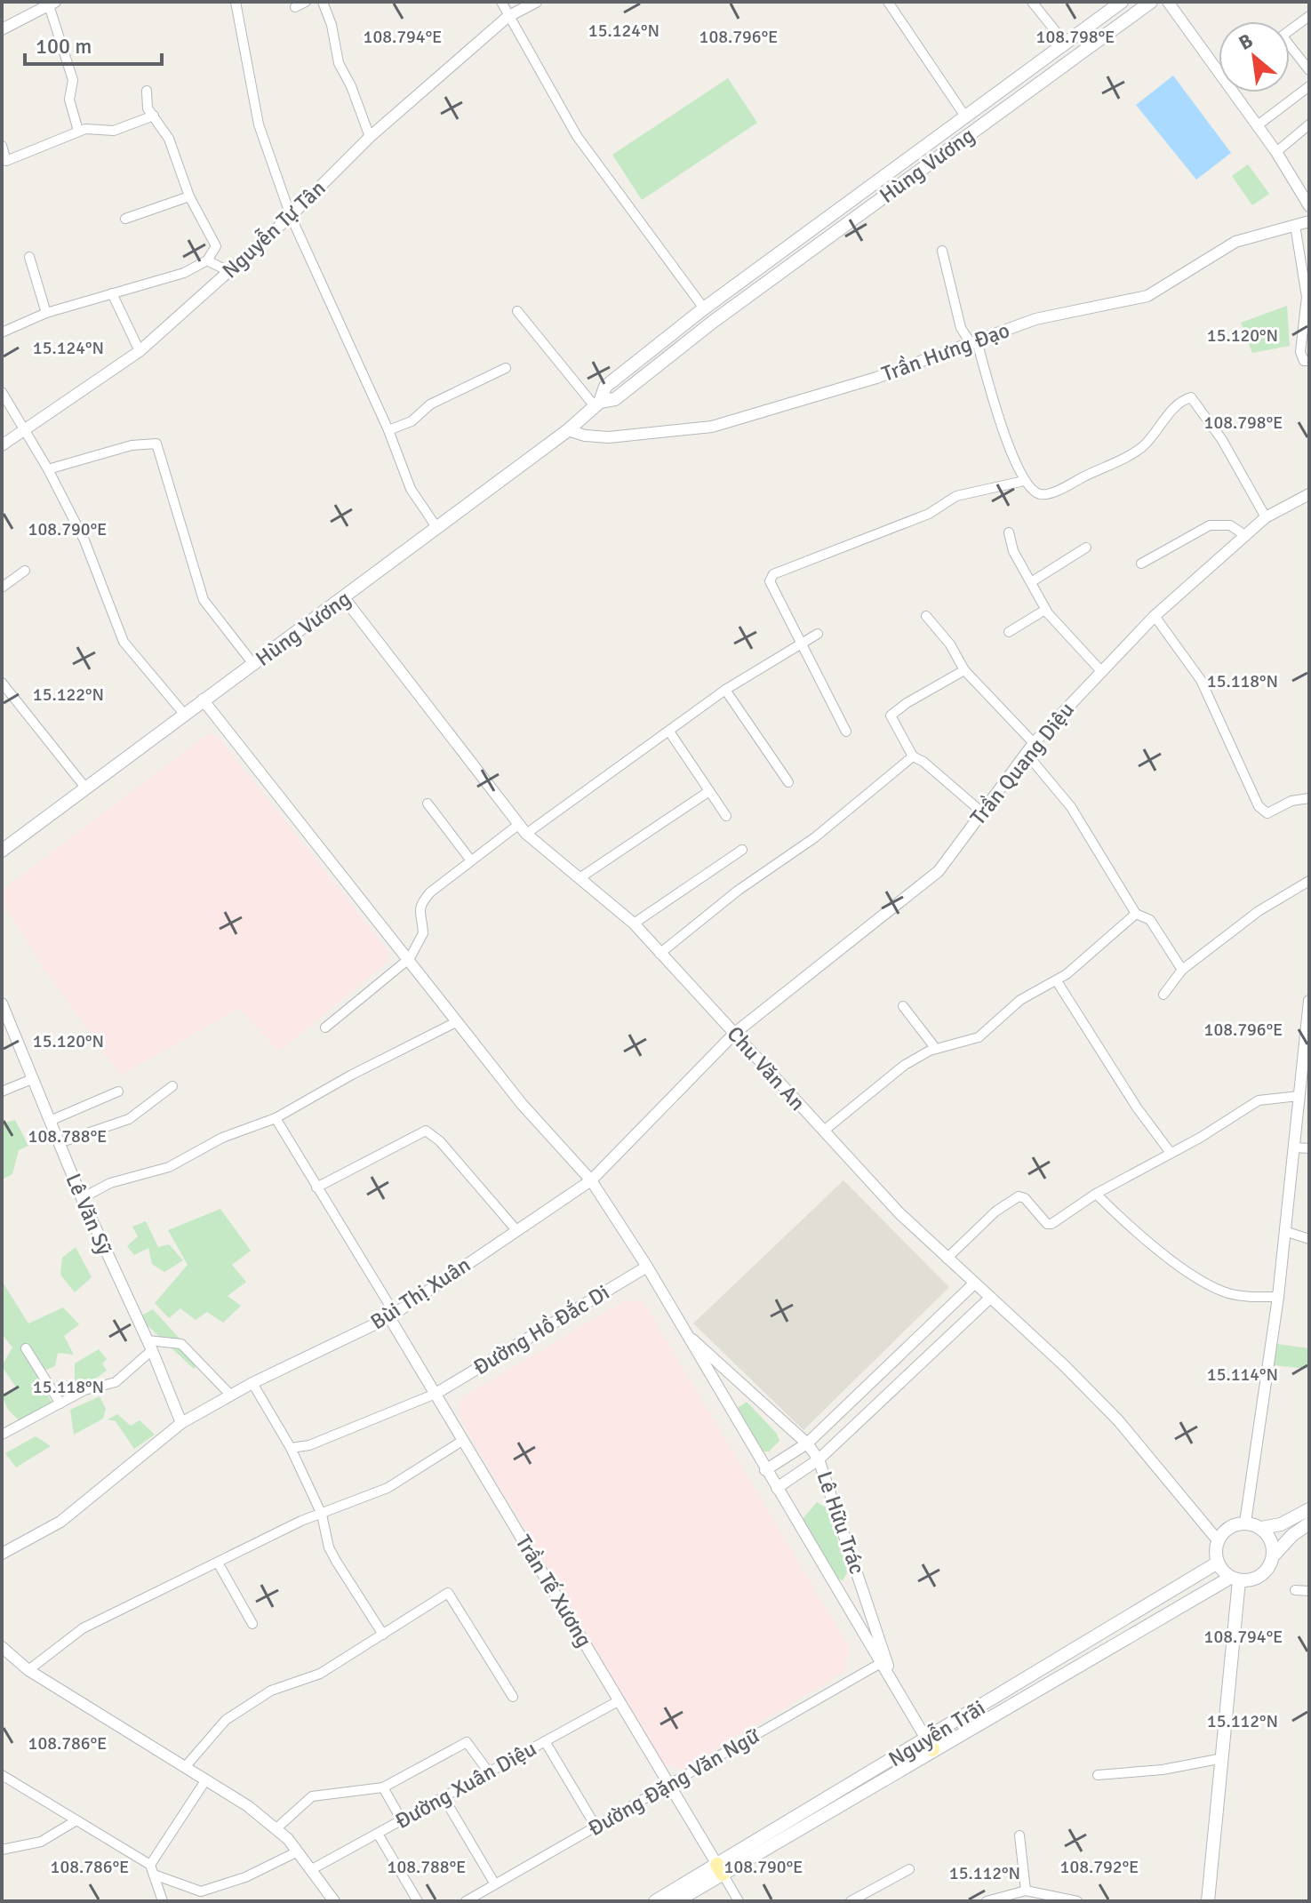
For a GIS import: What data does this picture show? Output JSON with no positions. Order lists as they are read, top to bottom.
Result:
{
  "streets": {
    "main road": ["Hùng Vương", "Nguyễn Trãi"],
    "street": [
      "Nguyễn Tự Tân",
      "Trần Hưng Đạo",
      "Trần Quang Diệu",
      "Chu Văn An",
      "Lê Văn Sỹ",
      "Bùi Thị Xuân",
      "Đường Hồ Đắc Di",
      "Lê Hữu Trác",
      "Trần Tế Xương",
      "Đường Đặng Văn Ngữ",
      "Đường Xuân Diệu"
    ]
  },
  "crossings": [
    ["Hùng Vương", "Trần Hưng Đạo"],
    ["Hùng Vương", "Chu Văn An"],
    ["Hùng Vương", "Lê Hữu Trác"],
    ["Trần Quang Diệu", "Chu Văn An"],
    ["Trần Quang Diệu", "Bùi Thị Xuân"],
    ["Chu Văn An", "Bùi Thị Xuân"],
    ["Chu Văn An", "Nguyễn Trãi"],
    ["Lê Văn Sỹ", "Bùi Thị Xuân"],
    ["Bùi Thị Xuân", "Lê Hữu Trác"],
    ["Bùi Thị Xuân", "Trần Tế Xương"],
    ["Đường Hồ Đắc Di", "Lê Hữu Trác"],
    ["Đường Hồ Đắc Di", "Trần Tế Xương"],
    ["Lê Hữu Trác", "Nguyễn Trãi"],
    ["Lê Hữu Trác", "Đường Đặng Văn Ngữ"],
    ["Trần Tế Xương", "Nguyễn Trãi"],
    ["Trần Tế Xương", "Đường Đặng Văn Ngữ"],
    ["Trần Tế Xương", "Đường Xuân Diệu"]
  ],
  "scale_bar": "100 m",
  "north": "top left",
  "coordinates": [
    "15.124°N",
    "108.794°E",
    "108.796°E",
    "108.798°E",
    "15.120°N",
    "108.790°E",
    "15.118°N",
    "15.122°N",
    "108.788°E",
    "15.114°N",
    "15.112°N",
    "108.786°E",
    "108.792°E"
  ]
}
